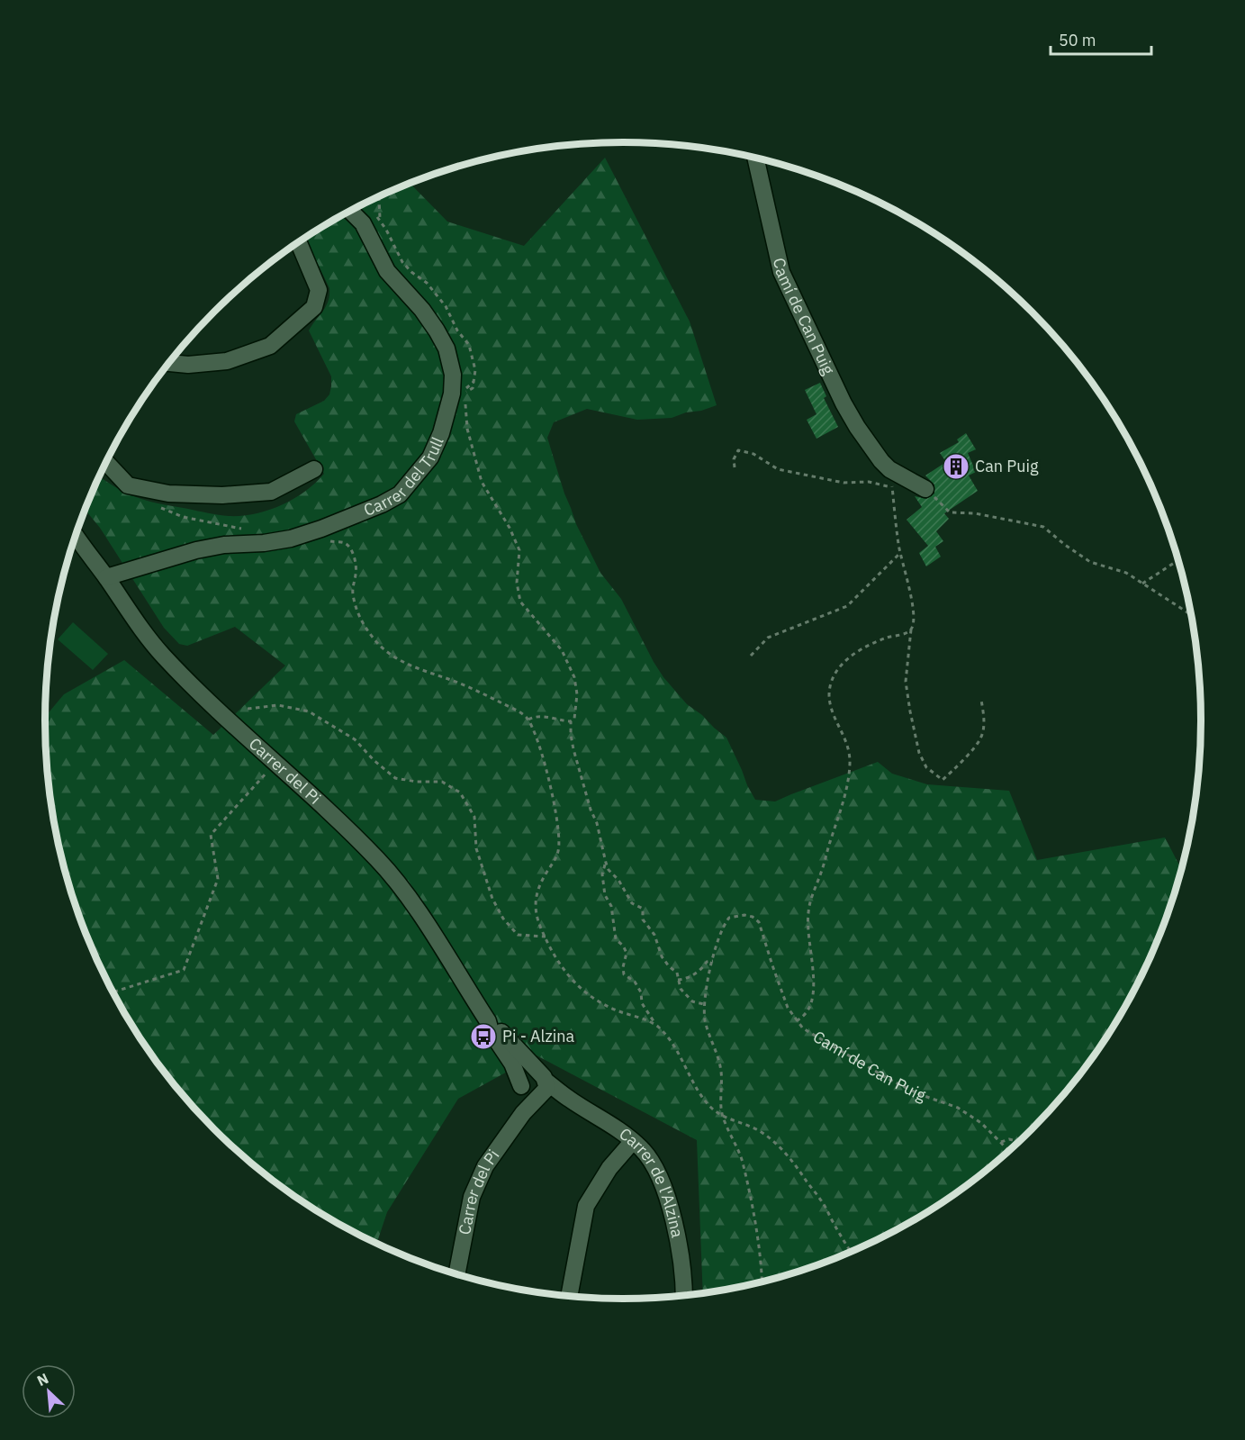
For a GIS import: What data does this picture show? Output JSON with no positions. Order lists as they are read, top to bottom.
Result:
{
  "streets": {
    "street": [
      "Camí de Can Puig",
      "Carrer del Trull",
      "Carrer del Pi",
      "Carrer de l'Alzina"
    ]
  },
  "crossings": [
    ["Carrer del Trull", "Carrer del Pi"],
    ["Carrer del Pi", "Carrer de l'Alzina"]
  ],
  "places": {
    "building": ["Can Puig"],
    "bus stop": ["Pi - Alzina"]
  },
  "scale_bar": "50 m",
  "north": "top left"
}
